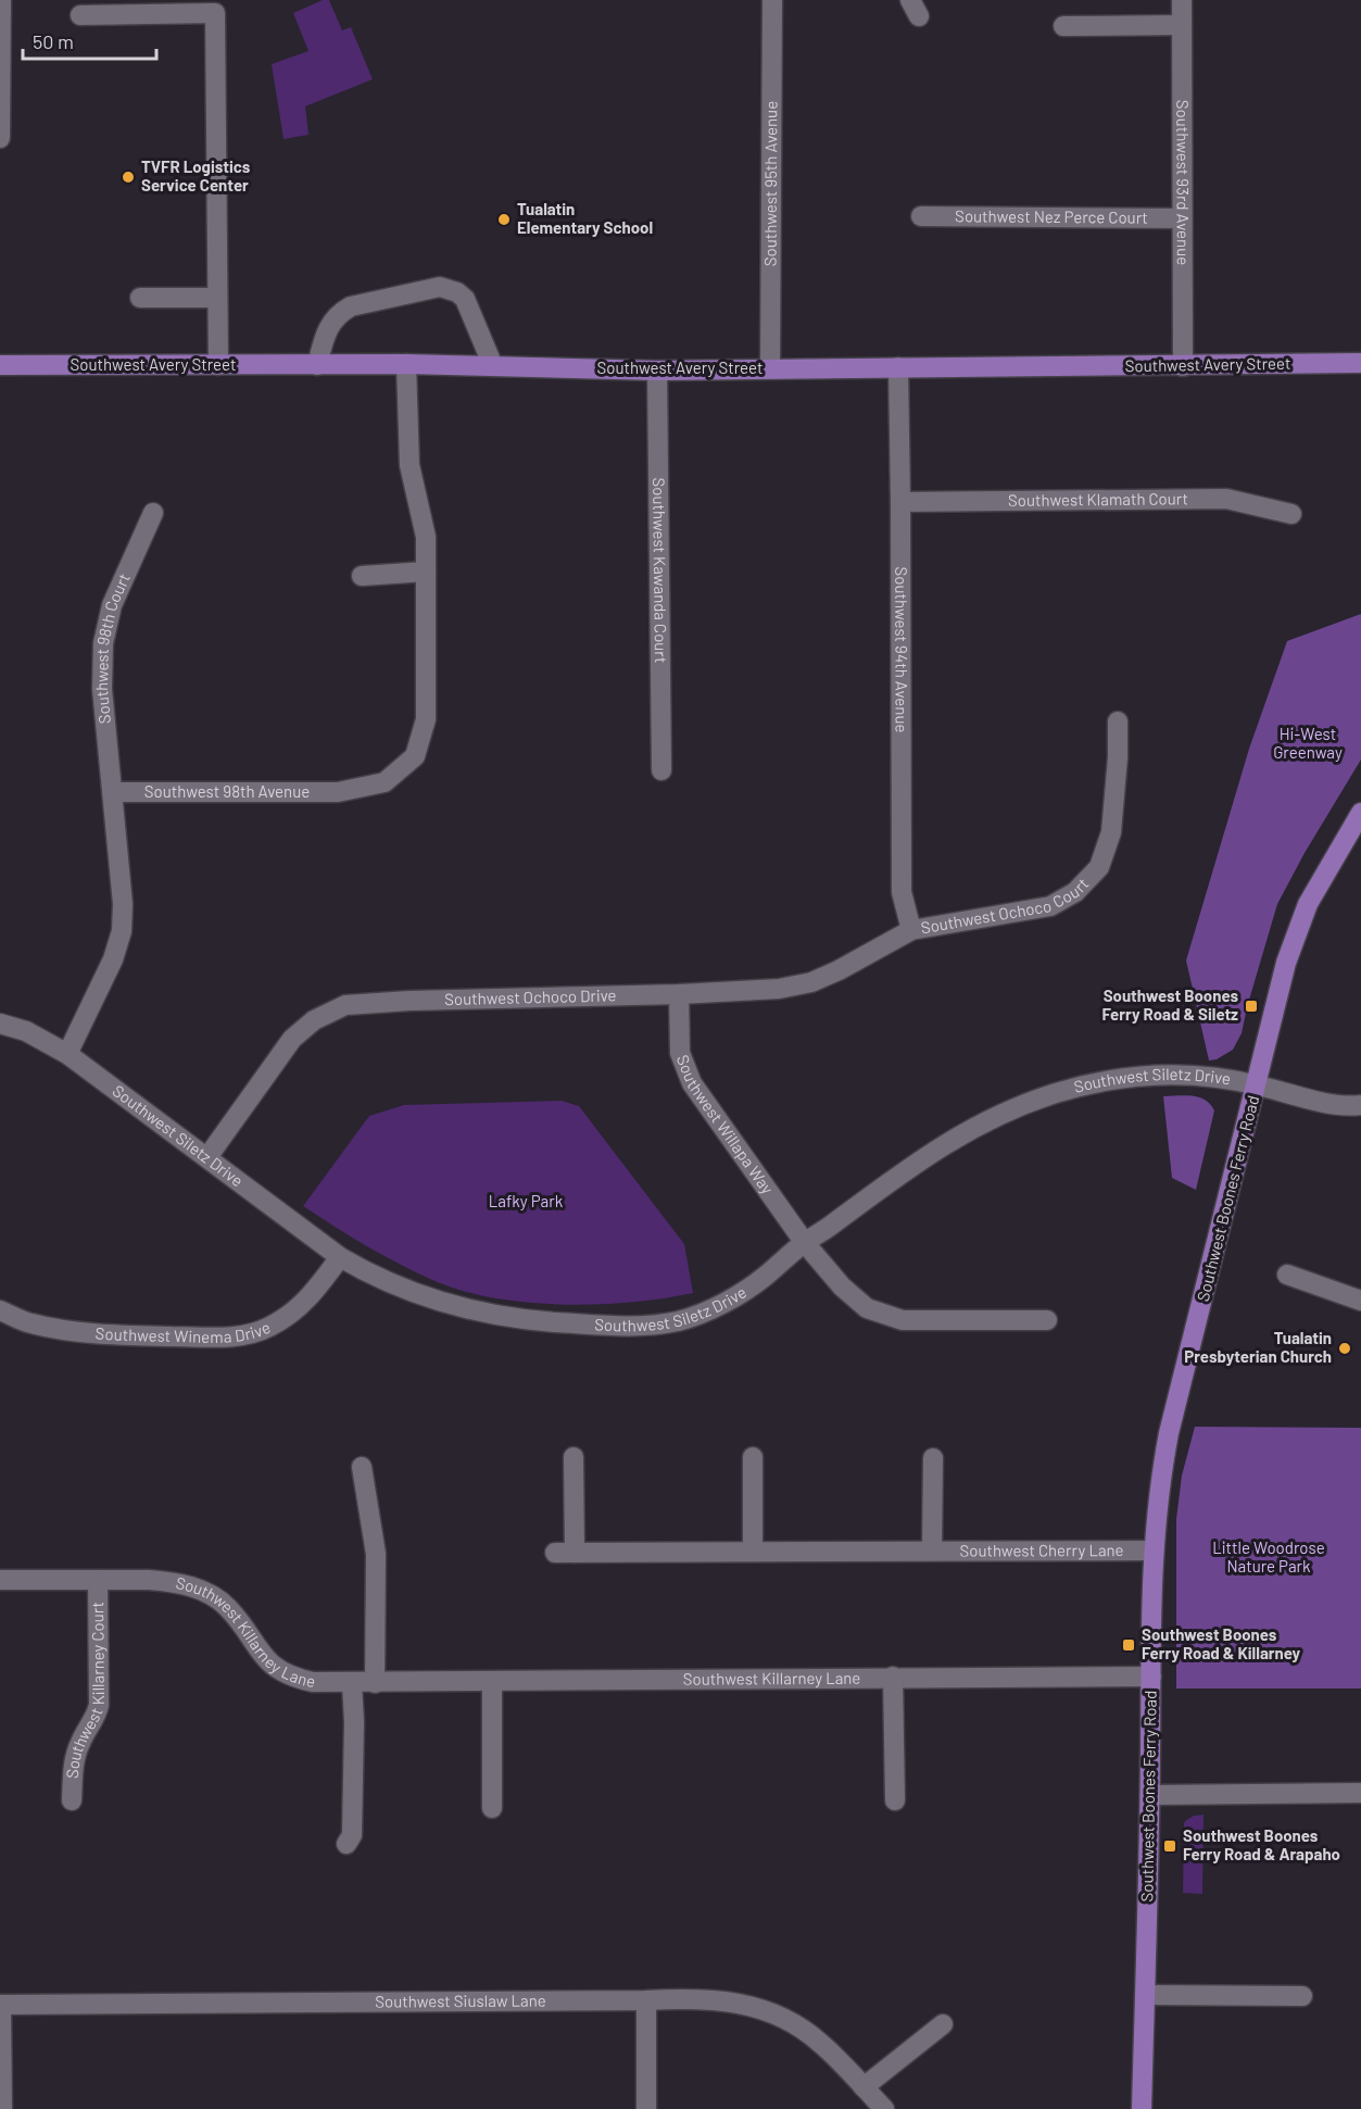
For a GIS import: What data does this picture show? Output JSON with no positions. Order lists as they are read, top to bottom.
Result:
{
  "streets": {
    "main road": ["Southwest Avery Street", "Southwest Boones Ferry Road"],
    "street": [
      "Southwest 93rd Avenue",
      "Southwest 95th Avenue",
      "Southwest Nez Perce Court",
      "Southwest Klamath Court",
      "Southwest Kawanda Court",
      "Southwest 98th Court",
      "Southwest 94th Avenue",
      "Southwest 98th Avenue",
      "Southwest Ochoco Court",
      "Southwest Ochoco Drive",
      "Southwest Siletz Drive",
      "Southwest Willapa Way",
      "Southwest Winema Drive",
      "Southwest Cherry Lane",
      "Southwest Killarney Lane",
      "Southwest Killarney Court",
      "Southwest Siuslaw Lane"
    ]
  },
  "crossings": [
    ["Southwest 93rd Avenue", "Southwest Nez Perce Court"],
    ["Southwest 93rd Avenue", "Southwest Avery Street"],
    ["Southwest 95th Avenue", "Southwest Avery Street"],
    ["Southwest Avery Street", "Southwest Kawanda Court"],
    ["Southwest Avery Street", "Southwest 94th Avenue"],
    ["Southwest Avery Street", "Southwest 98th Avenue"],
    ["Southwest Klamath Court", "Southwest 94th Avenue"],
    ["Southwest 98th Court", "Southwest 98th Avenue"],
    ["Southwest 94th Avenue", "Southwest Ochoco Court"],
    ["Southwest 94th Avenue", "Southwest Ochoco Drive"],
    ["Southwest Ochoco Court", "Southwest Ochoco Drive"],
    ["Southwest Ochoco Drive", "Southwest Siletz Drive"],
    ["Southwest Ochoco Drive", "Southwest Willapa Way"],
    ["Southwest Siletz Drive", "Southwest Willapa Way"],
    ["Southwest Siletz Drive", "Southwest Boones Ferry Road"],
    ["Southwest Siletz Drive", "Southwest Winema Drive"],
    ["Southwest Boones Ferry Road", "Southwest Cherry Lane"],
    ["Southwest Boones Ferry Road", "Southwest Killarney Lane"],
    ["Southwest Killarney Lane", "Southwest Killarney Court"]
  ],
  "parks": ["Hi-West Greenway", "Lafky Park", "Little Woodrose Nature Park"],
  "places": {
    "other": ["TVFR Logistics Service Center", "Tualatin Elementary School", "Tualatin Presbyterian Church"],
    "transit": ["Southwest Boones Ferry Road & Siletz", "Southwest Boones Ferry Road & Killarney", "Southwest Boones Ferry Road & Arapaho"]
  },
  "scale_bar": "50 m"
}
